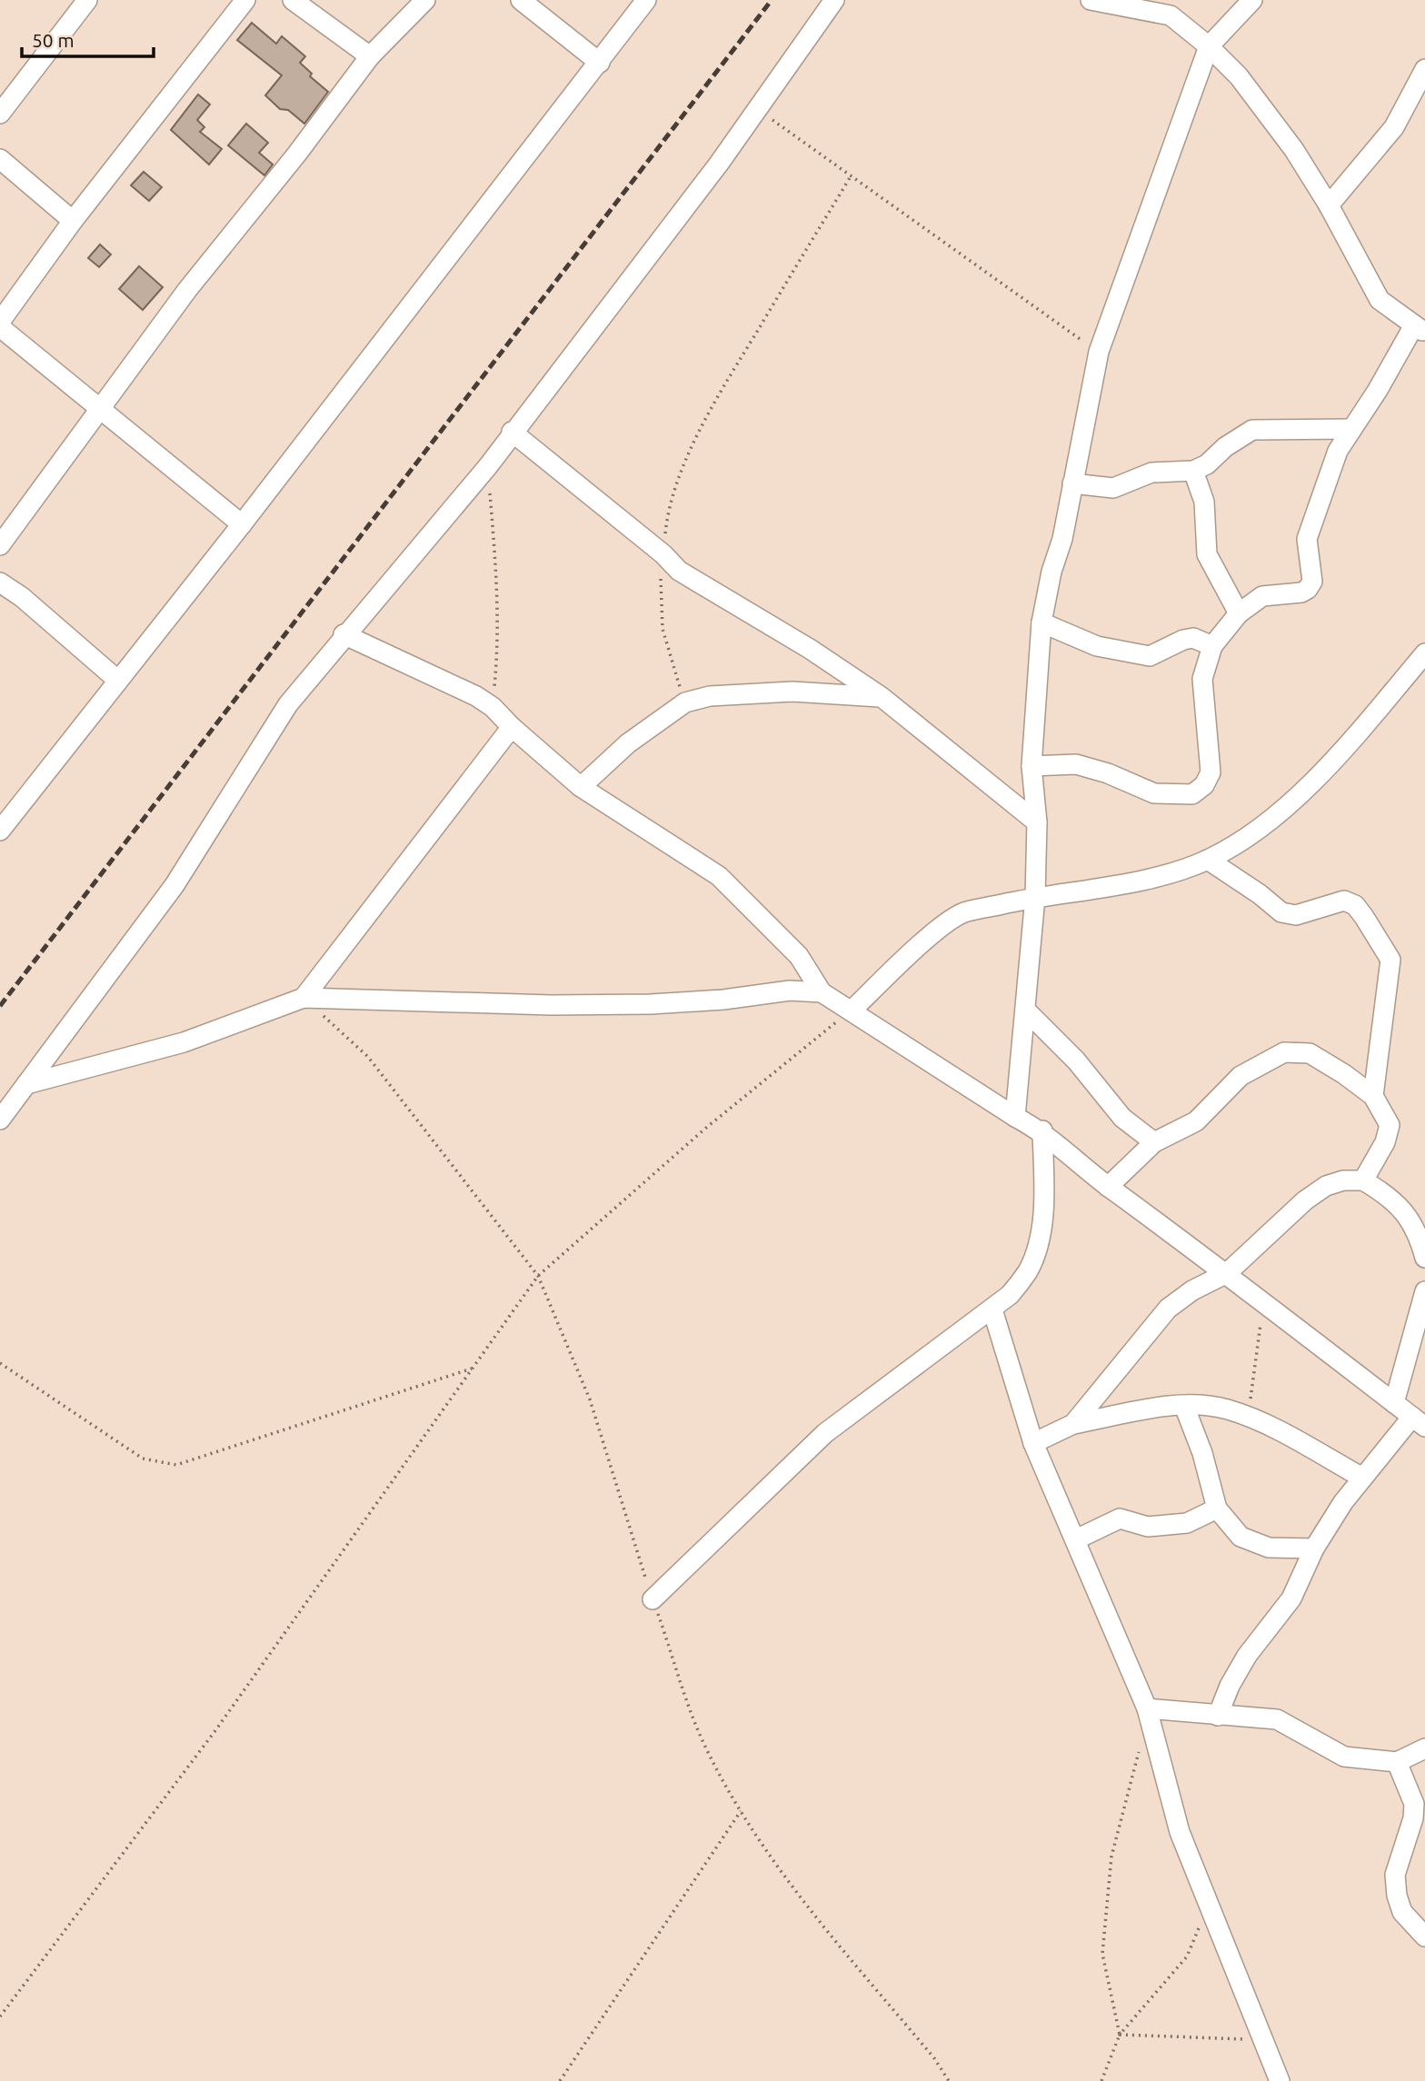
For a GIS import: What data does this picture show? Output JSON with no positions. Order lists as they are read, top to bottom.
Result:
{
  "scale_bar": "50 m"
}
